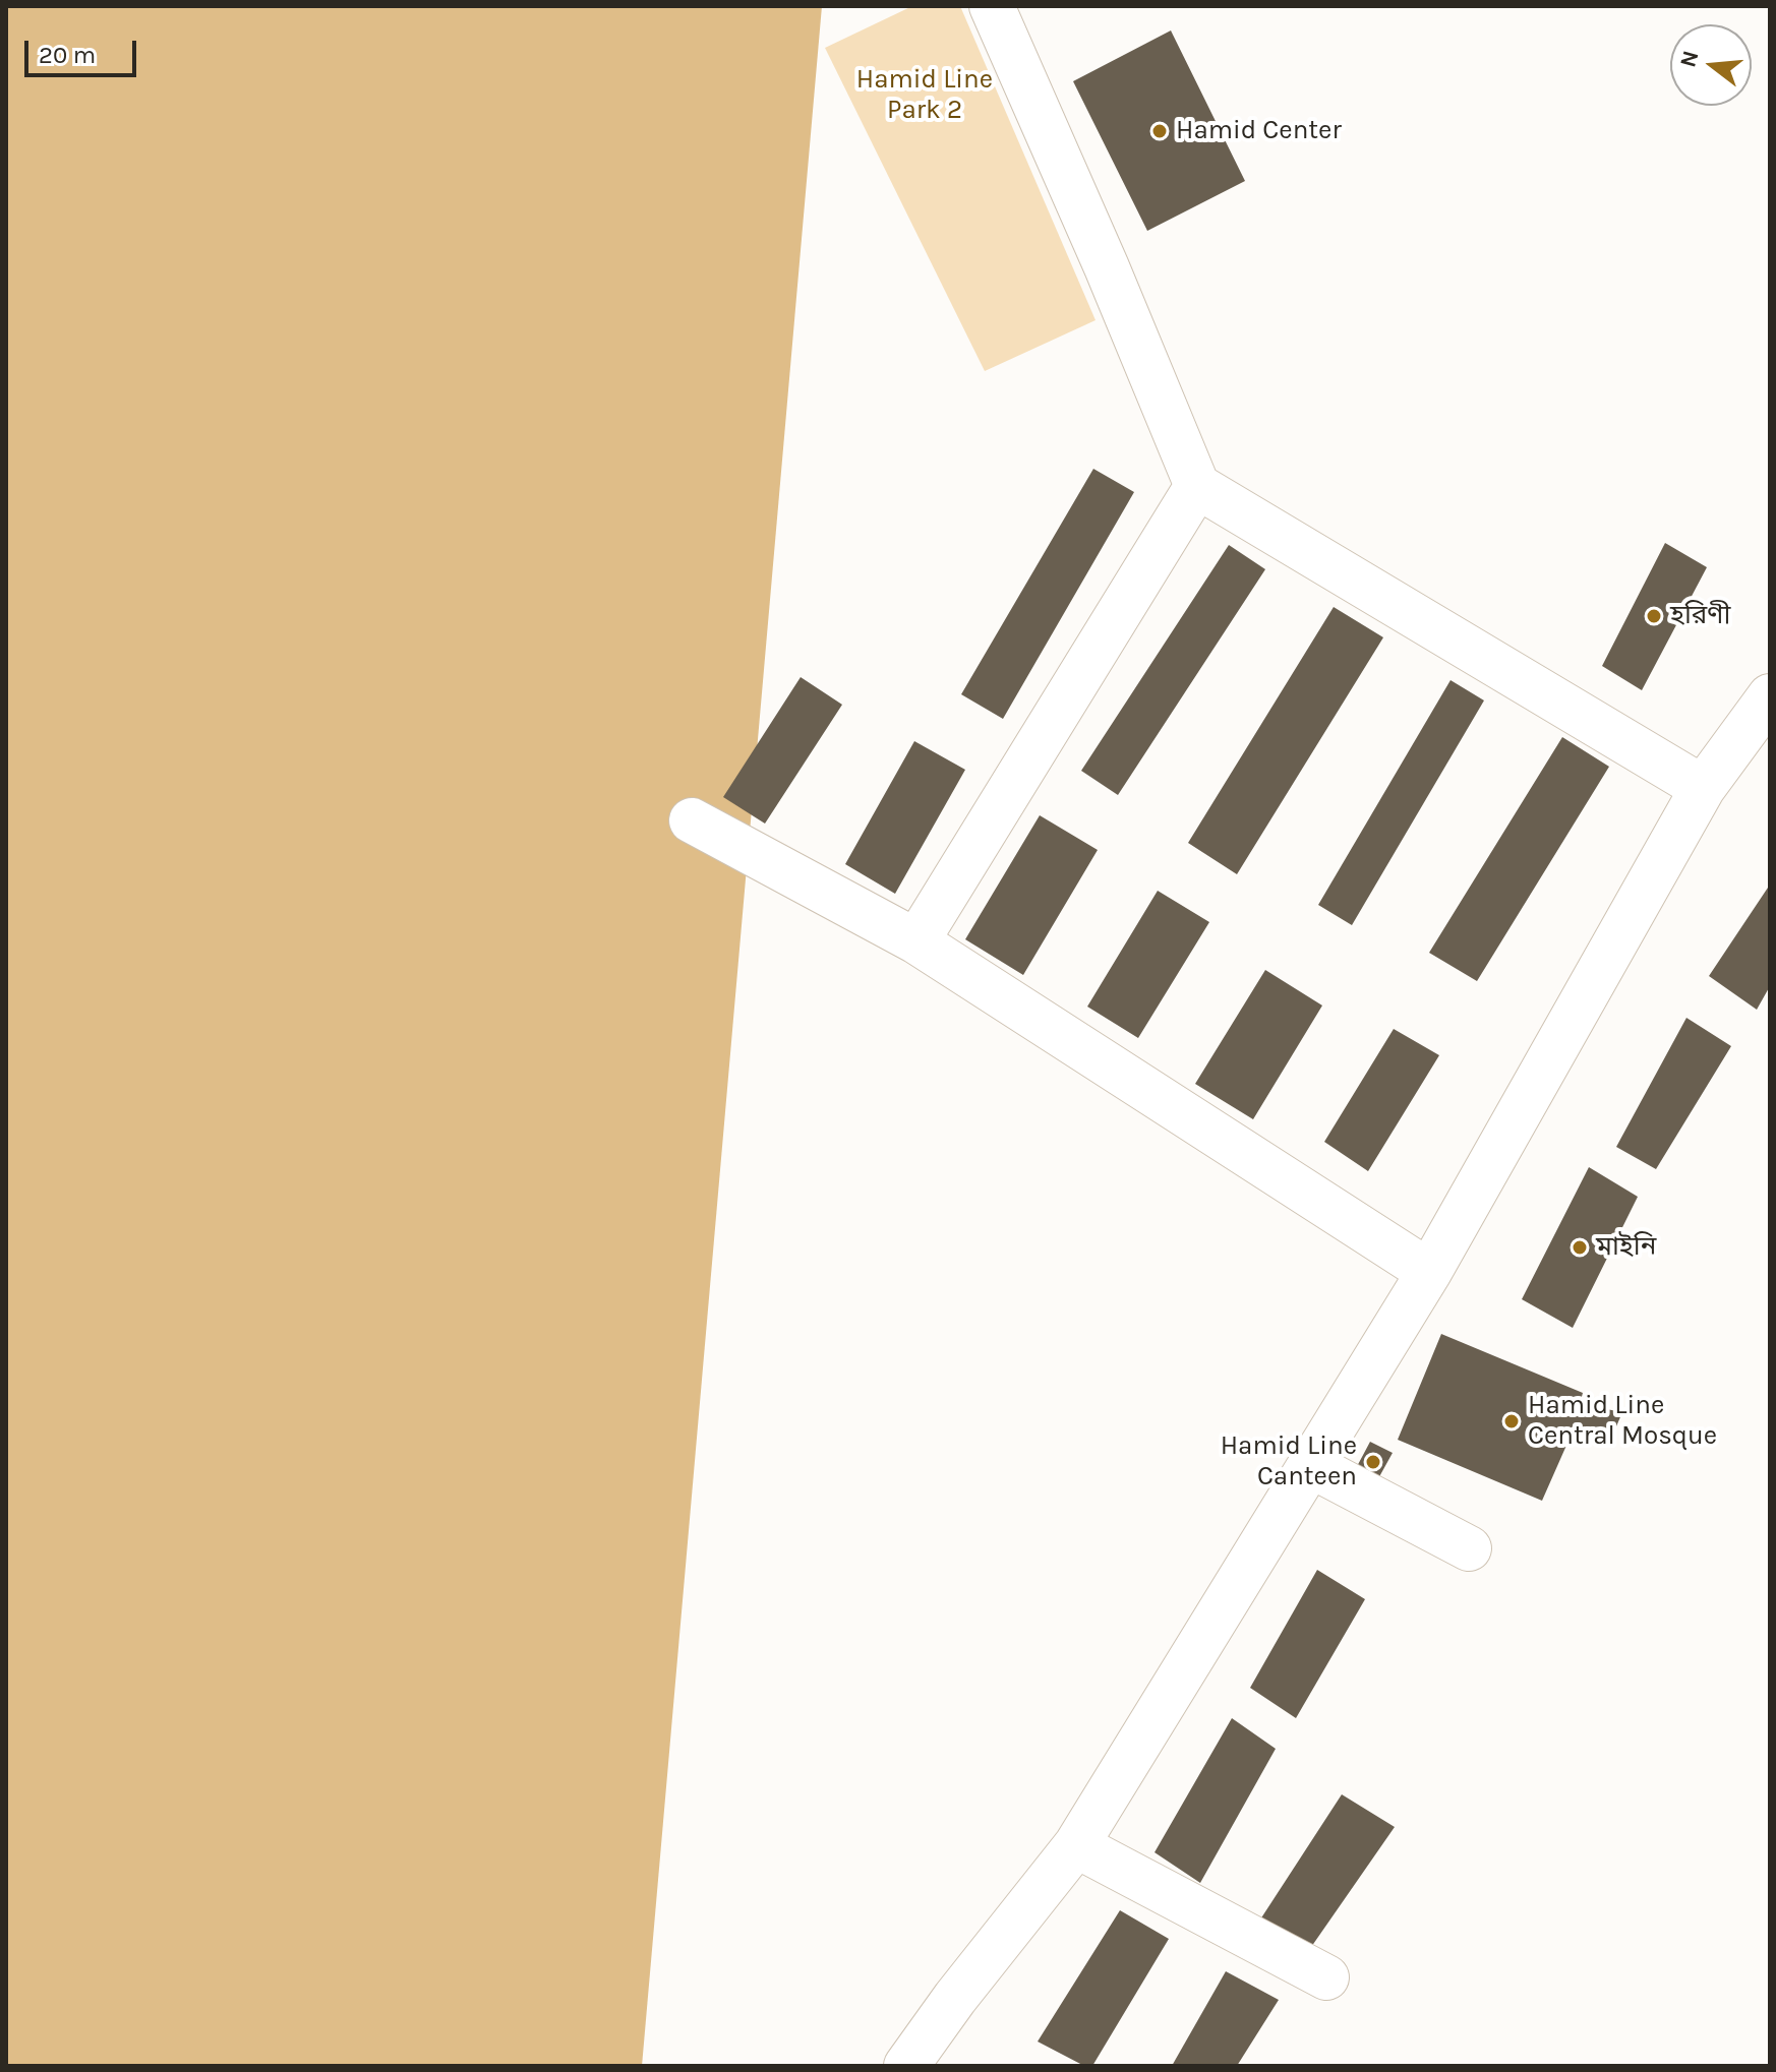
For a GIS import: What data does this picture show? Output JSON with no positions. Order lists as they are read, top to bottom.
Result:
{
  "parks": ["Hamid Line Park 2"],
  "places": [
    "Hamid Center",
    "হরিণী",
    "মাইনি",
    "Hamid Line Central Mosque",
    "Hamid Line Canteen"
  ],
  "scale_bar": "20 m",
  "north": "left"
}
